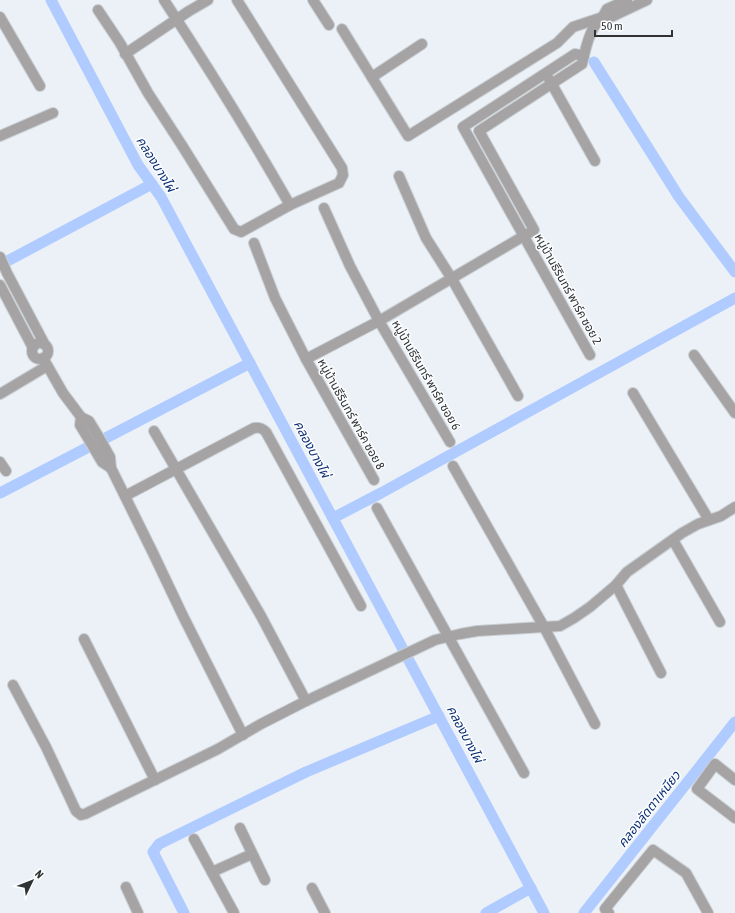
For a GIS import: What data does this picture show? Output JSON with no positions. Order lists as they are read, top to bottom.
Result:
{
  "streets": {
    "street": ["หมู่บ้านธีรินทร์ พาร์ค ซอย 2", "หมู่บ้านธีรินทร์ พาร์ค ซอย 6", "หมู่บ้านธีรินทร์ พาร์ค ซอย 8"]
  },
  "water": ["คลองบางไผ่", "คลองลัดตาเหนียว"],
  "scale_bar": "50 m",
  "north": "top right"
}
